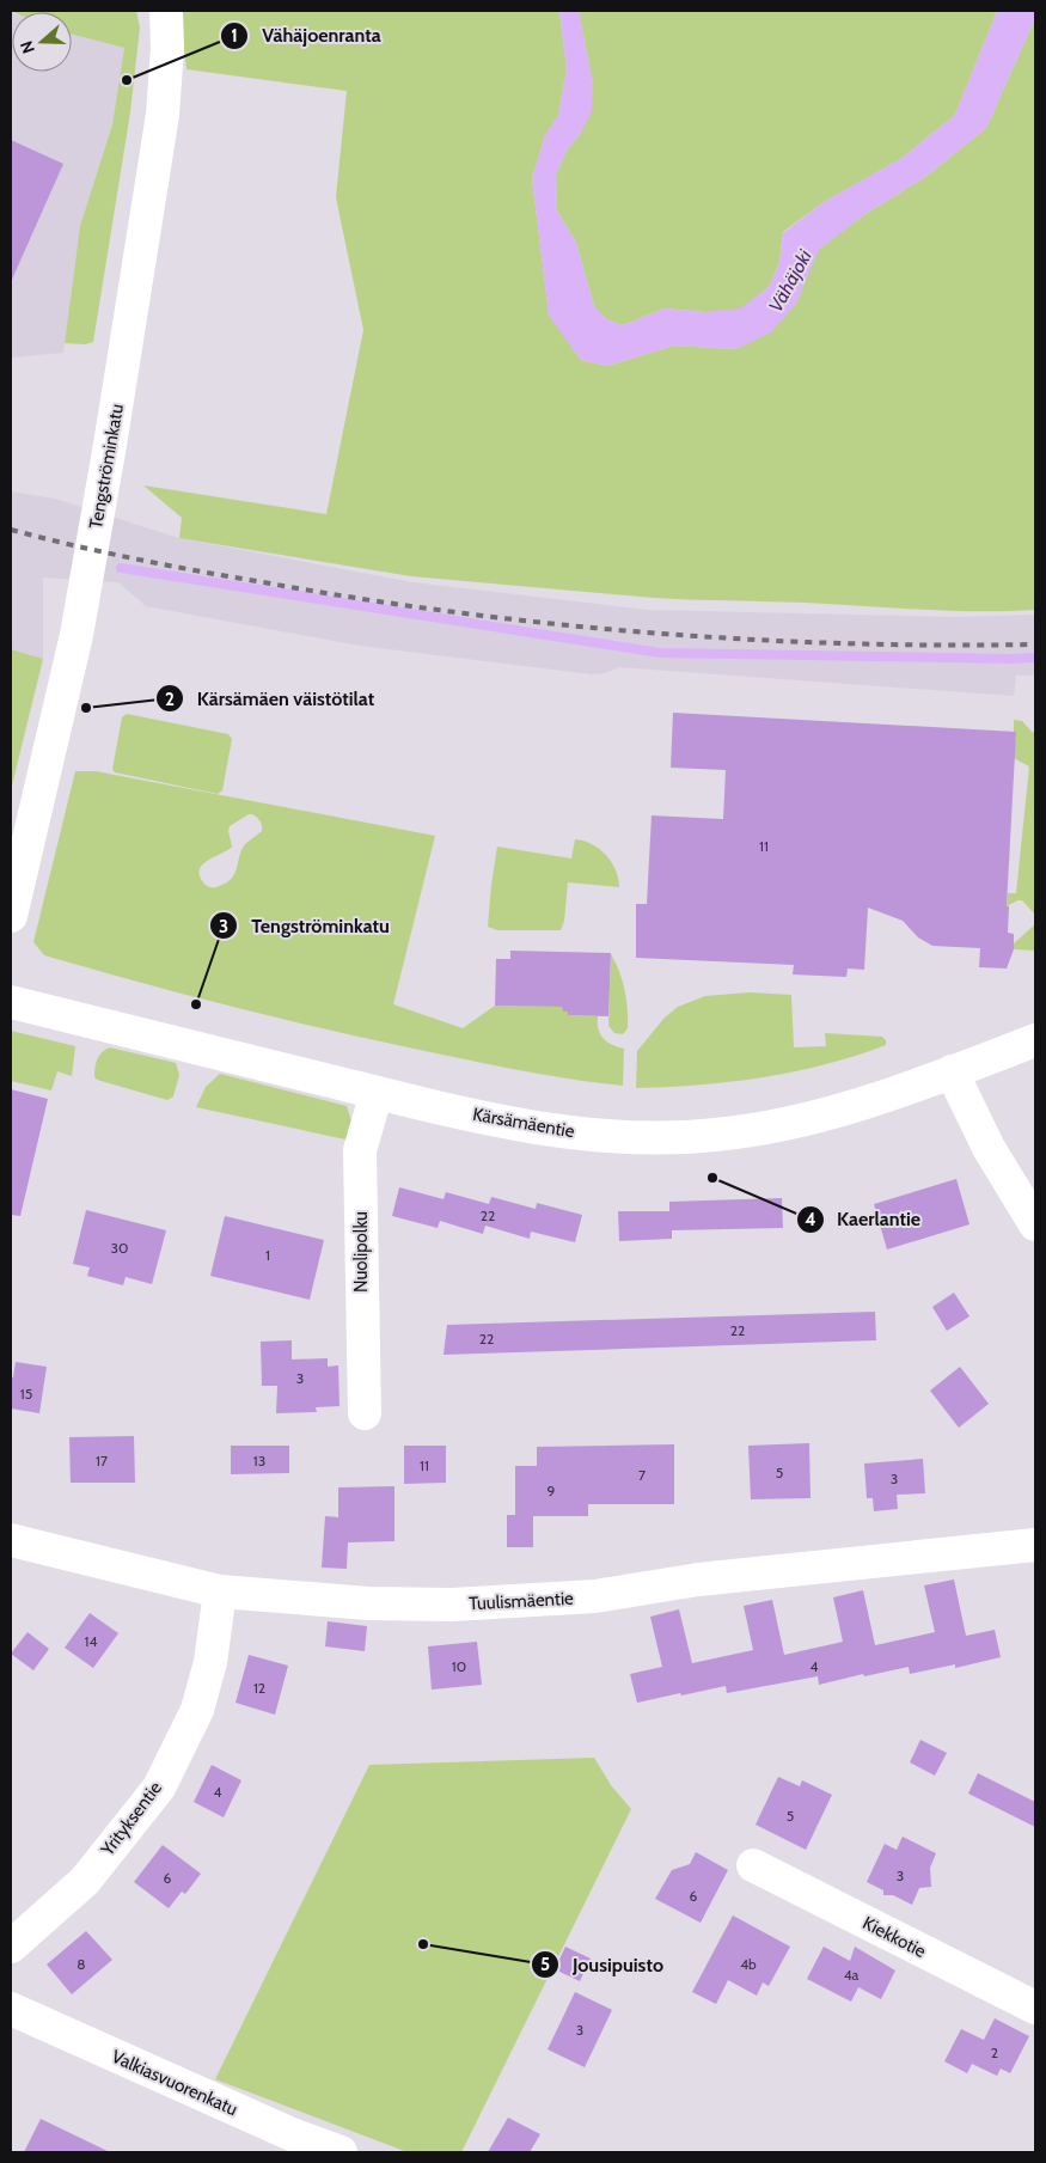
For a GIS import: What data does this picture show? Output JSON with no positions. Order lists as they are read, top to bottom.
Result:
{
  "streets": {
    "street": [
      "Tengströminkatu",
      "Kärsämäentie",
      "Nuolipolku",
      "Tuulismäentie",
      "Yrityksentie",
      "Kiekkotie",
      "Valkiasvuorenkatu"
    ]
  },
  "crossings": [
    ["Kärsämäentie", "Nuolipolku"],
    ["Tuulismäentie", "Yrityksentie"]
  ],
  "water": ["Vähäjoki"],
  "places": [
    "Vähäjoenranta",
    "Kärsämäen väistötilat",
    "Tengströminkatu",
    "Kaerlantie",
    "Jousipuisto"
  ],
  "house_numbers": [
    "11",
    "22",
    "30",
    "1",
    "22",
    "22",
    "3",
    "15",
    "17",
    "13",
    "11",
    "5",
    "7",
    "3",
    "9",
    "14",
    "10",
    "4",
    "12",
    "4",
    "5",
    "3",
    "6",
    "6",
    "8",
    "4b",
    "4a",
    "3",
    "2"
  ],
  "north": "left"
}
